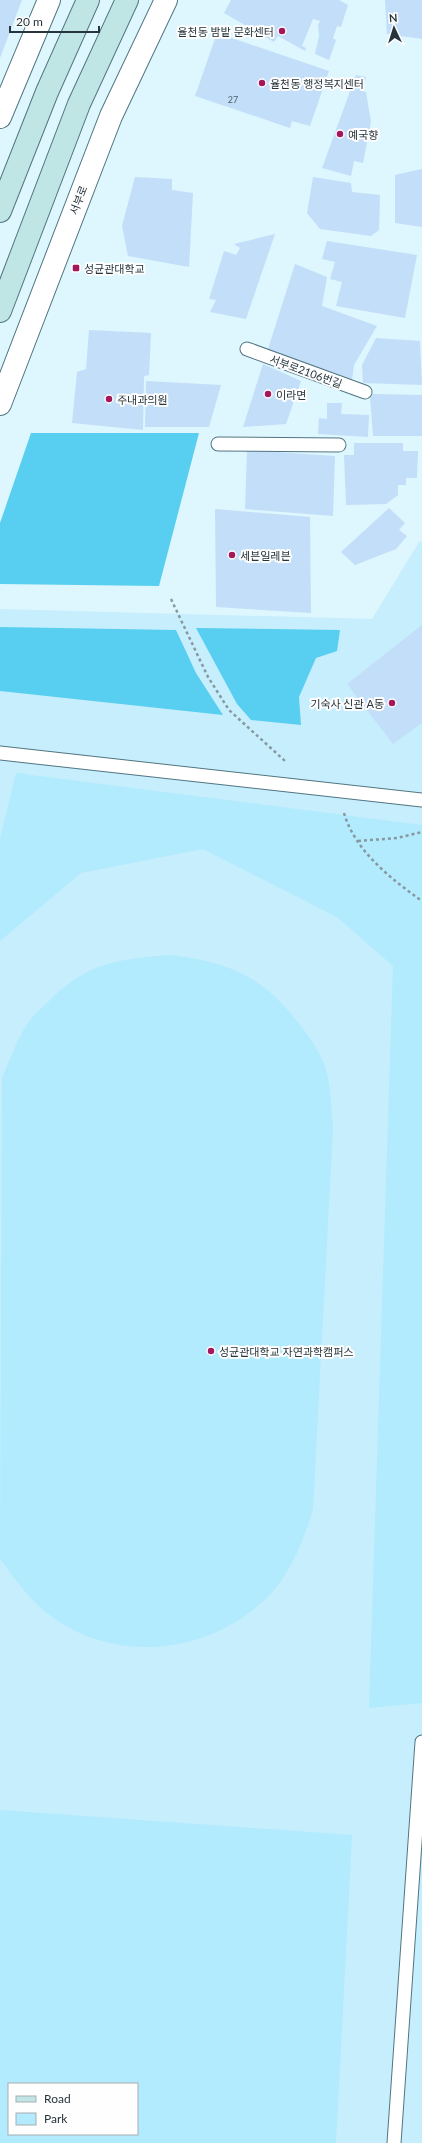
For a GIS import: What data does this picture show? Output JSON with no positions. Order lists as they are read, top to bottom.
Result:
{
  "streets": {
    "street": ["서부로"],
    "lane": ["서부로2106번길"]
  },
  "places": {
    "other": [
      "율천동 밤밭 문화센터",
      "율천동 행정복지센터",
      "예국향",
      "이라면",
      "주내과의원",
      "세븐일레븐",
      "기숙사 신관 A동",
      "성균관대학교 자연과학캠퍼스"
    ],
    "transit": ["성균관대학교"]
  },
  "house_numbers": ["27"],
  "legend": ["Road", "Park"],
  "scale_bar": "20 m",
  "north": "top"
}
